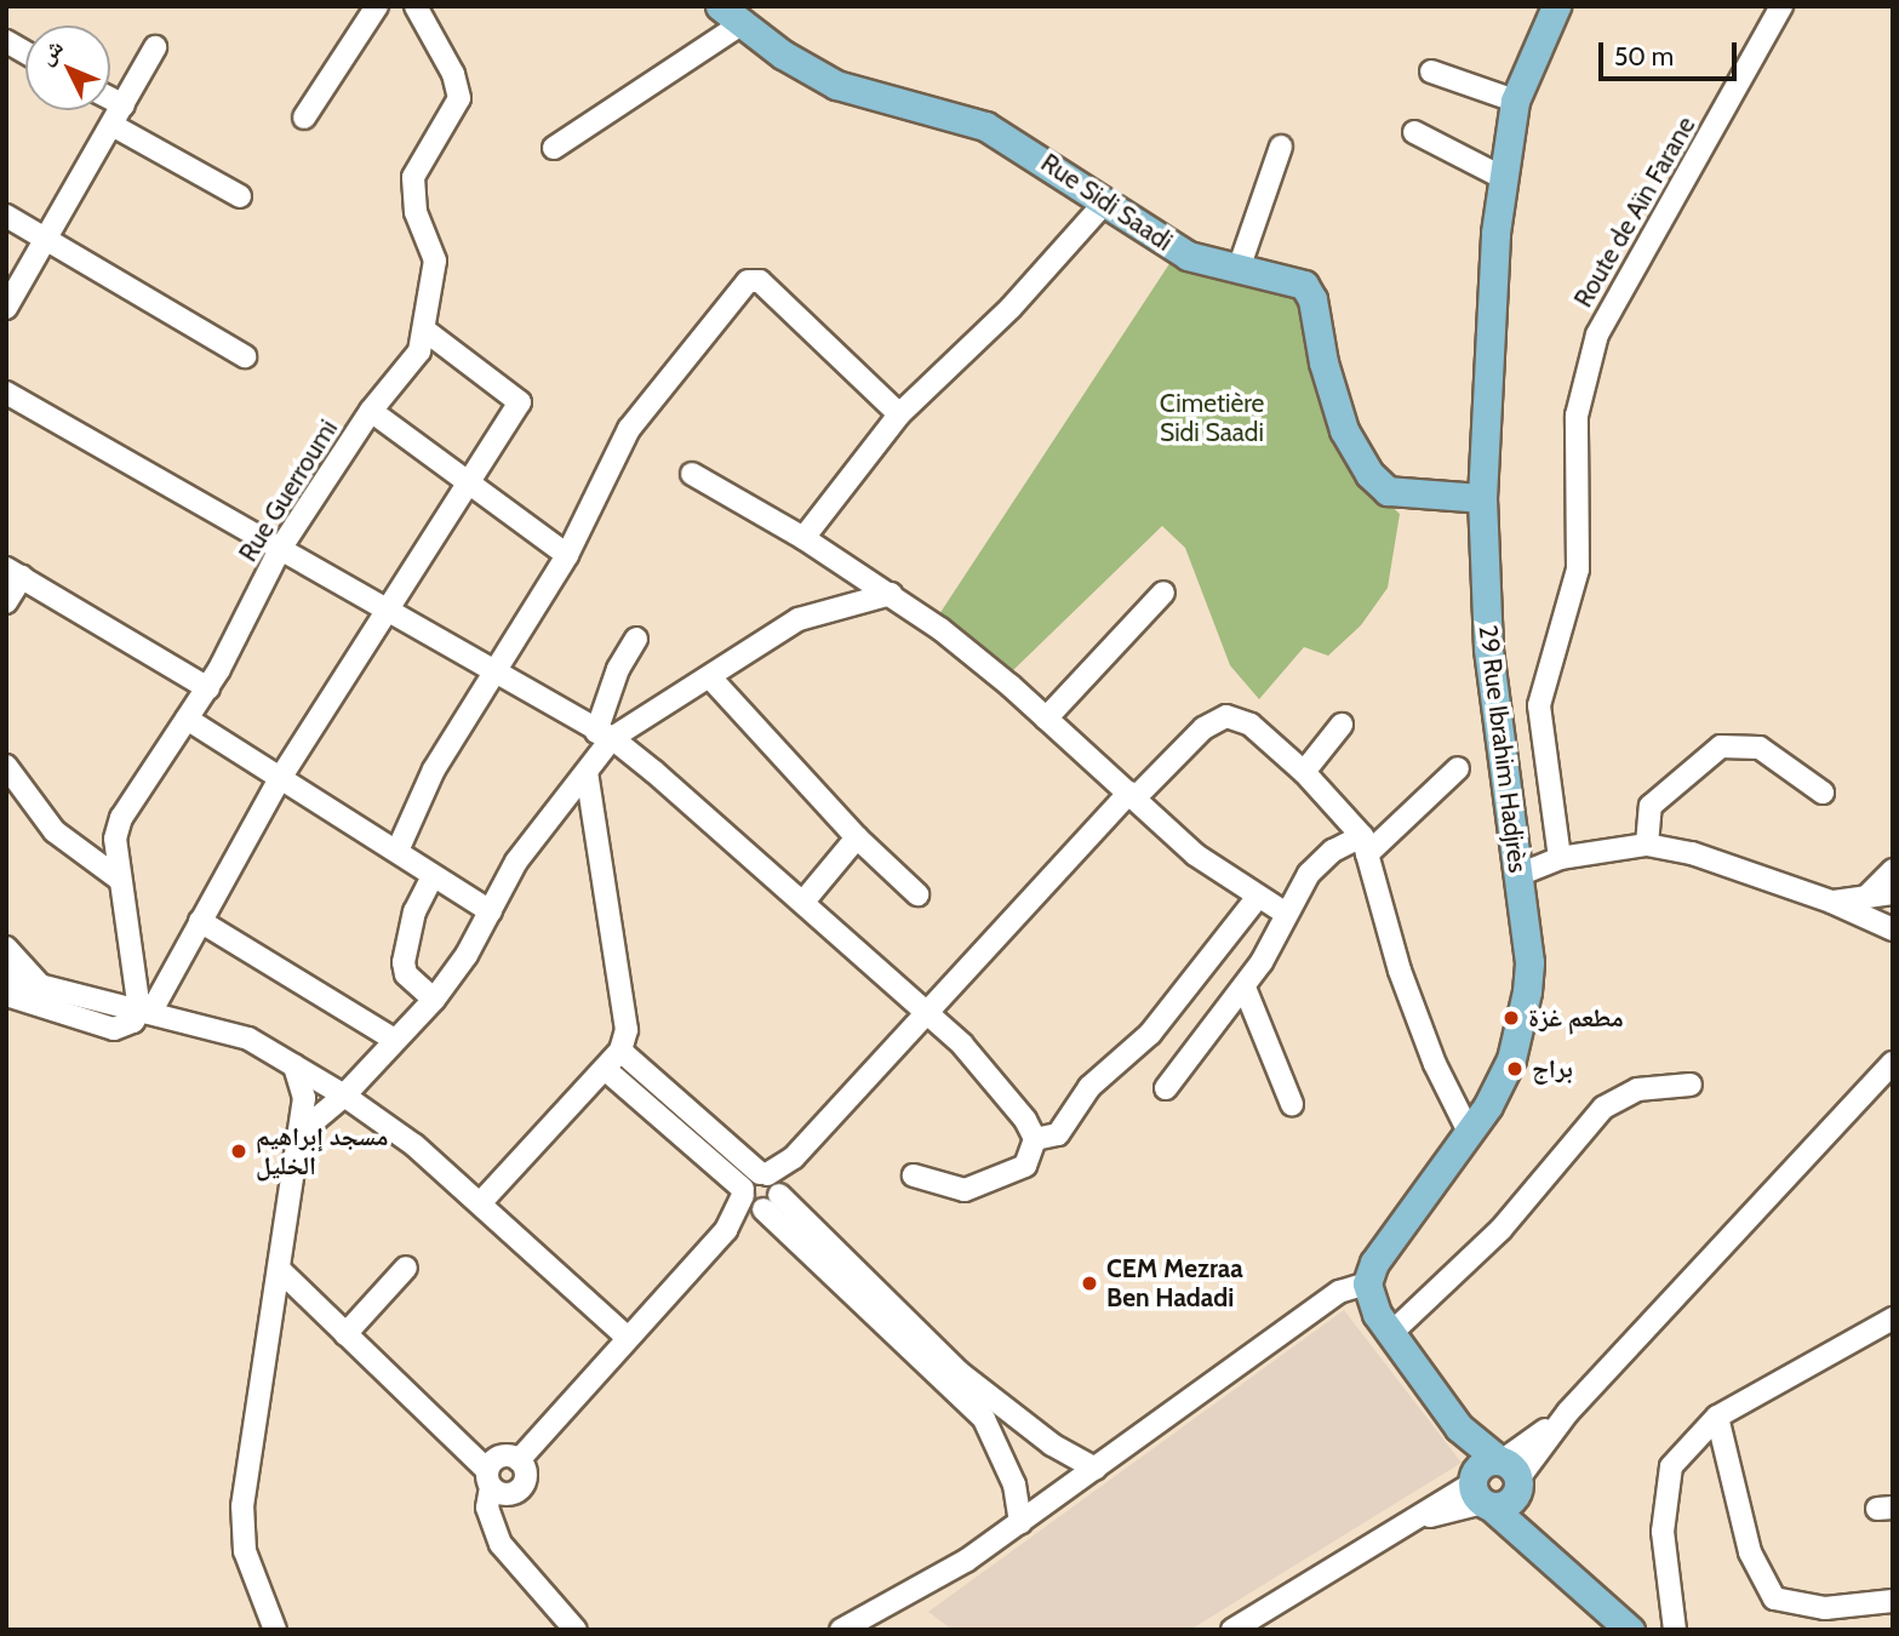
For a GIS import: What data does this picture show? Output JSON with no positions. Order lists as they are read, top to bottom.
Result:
{
  "streets": {
    "main road": ["Rue Sidi Saadi", "29 Rue Ibrahim Hadjrès"],
    "street": ["Route de Aïn Farane", "Rue Guerroumi"]
  },
  "crossings": [
    ["Rue Sidi Saadi", "29 Rue Ibrahim Hadjrès"]
  ],
  "parks": ["Cimetière Sidi Saadi"],
  "places": [
    "مطعم غزة",
    "براج",
    "مسجد إبراهيم الخليل",
    "CEM Mezraa Ben Hadadi"
  ],
  "scale_bar": "50 m",
  "north": "top left"
}
